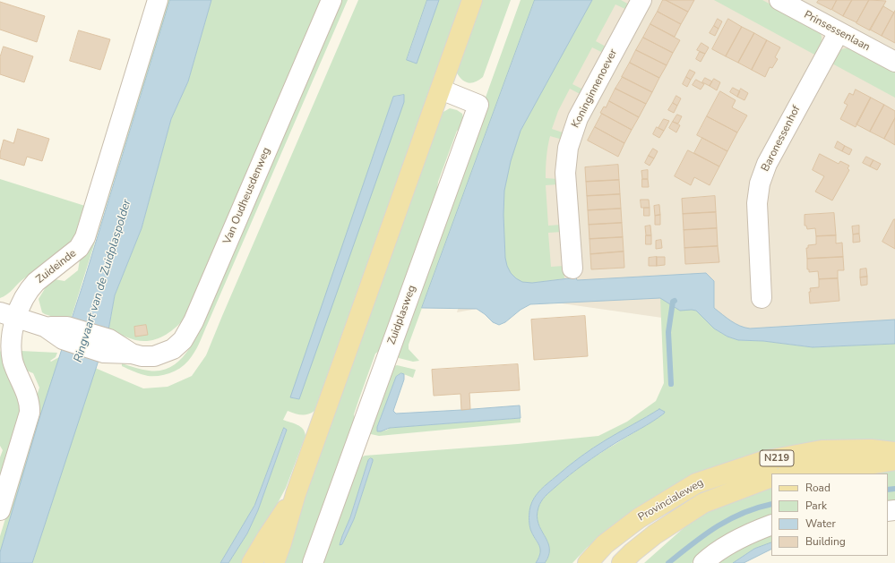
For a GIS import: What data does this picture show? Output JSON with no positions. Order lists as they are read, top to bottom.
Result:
{
  "streets": {
    "main road": ["N219", "Provincialeweg"],
    "street": [
      "Prinsessenlaan",
      "Koninginnenoever",
      "Baronessenhof",
      "Van Oudheusdenweg",
      "Zuideinde",
      "Zuidplasweg"
    ]
  },
  "crossings": [
    ["Prinsessenlaan", "Baronessenhof"],
    ["Van Oudheusdenweg", "Zuideinde"]
  ],
  "water": ["Ringvaart van de Zuidplaspolder"],
  "legend": [
    "Road",
    "Park",
    "Water",
    "Building"
  ]
}
